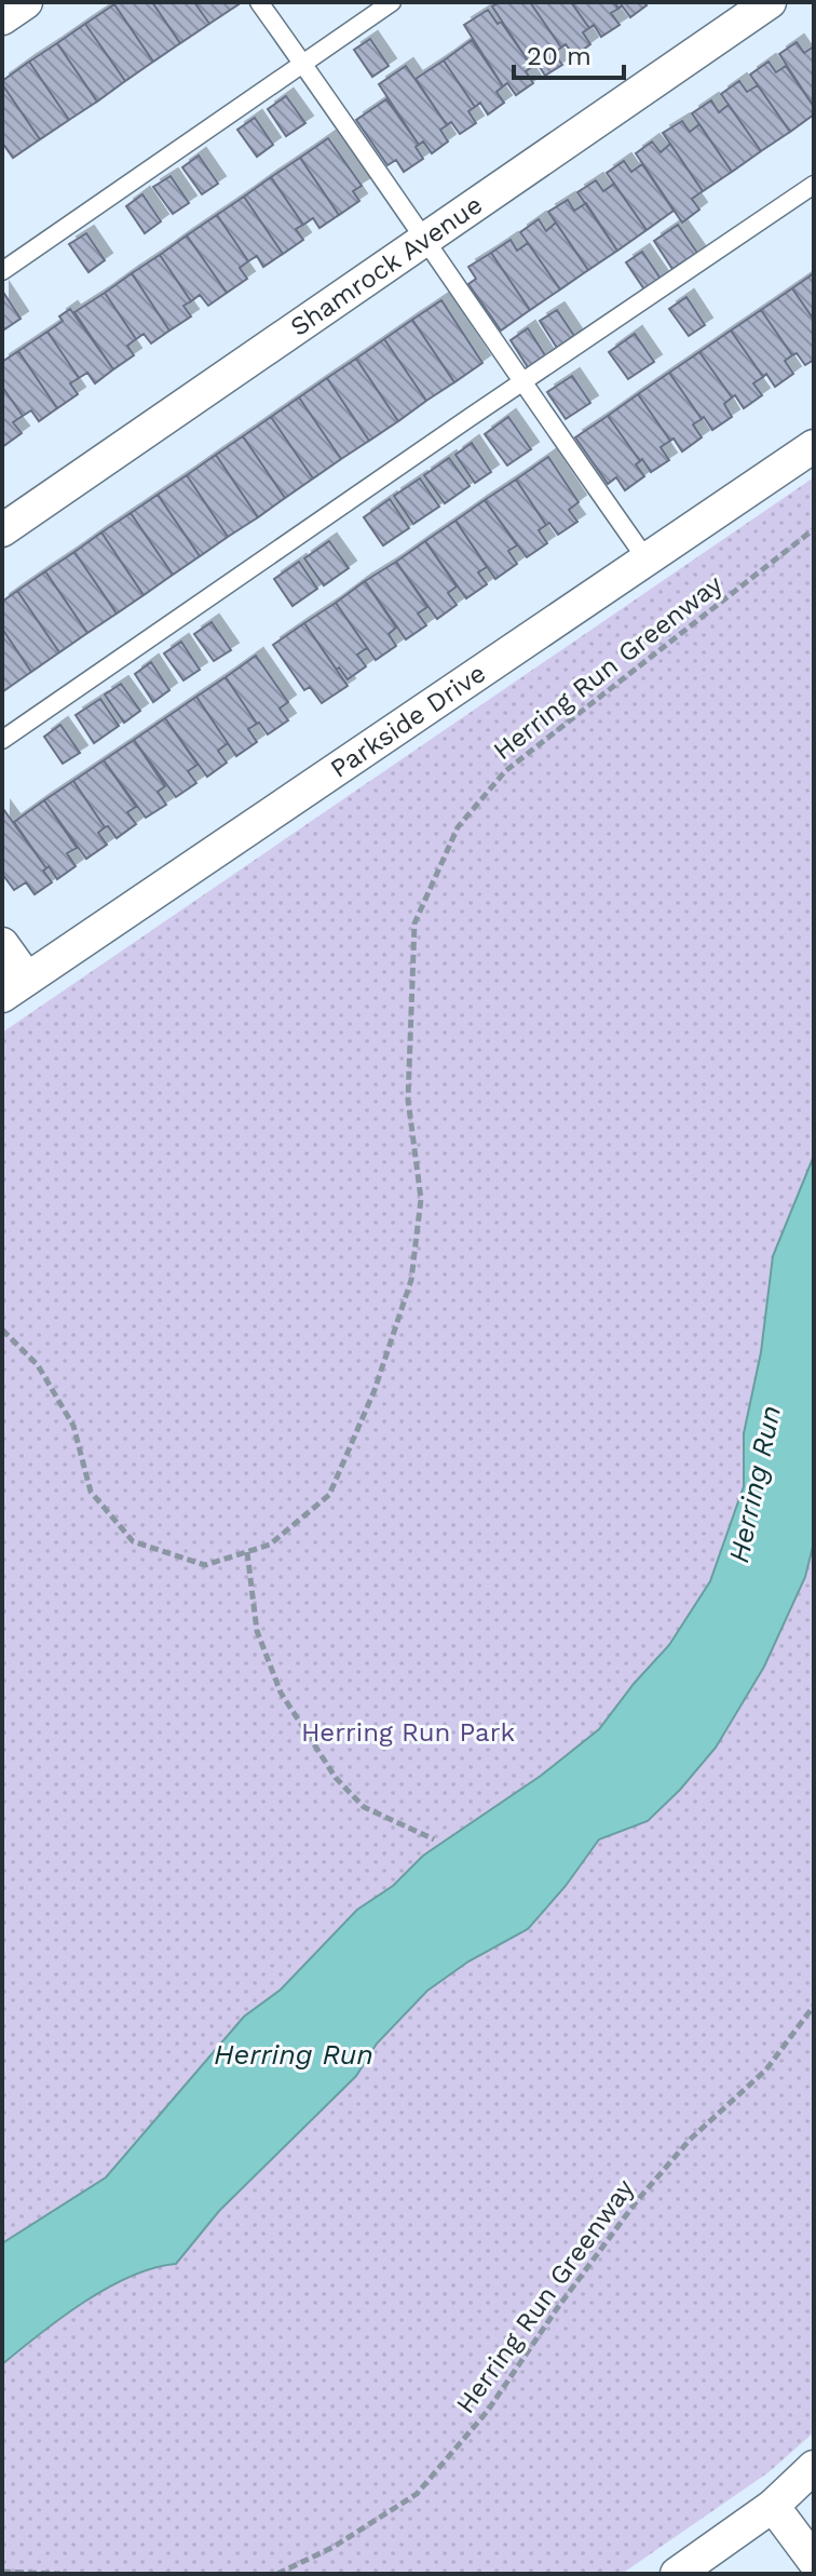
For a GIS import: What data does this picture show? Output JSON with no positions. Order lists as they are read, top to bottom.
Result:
{
  "streets": {
    "street": ["Shamrock Avenue", "Parkside Drive"],
    "path": ["Herring Run Greenway"]
  },
  "water": ["Herring Run"],
  "parks": ["Herring Run Park"],
  "scale_bar": "20 m"
}
